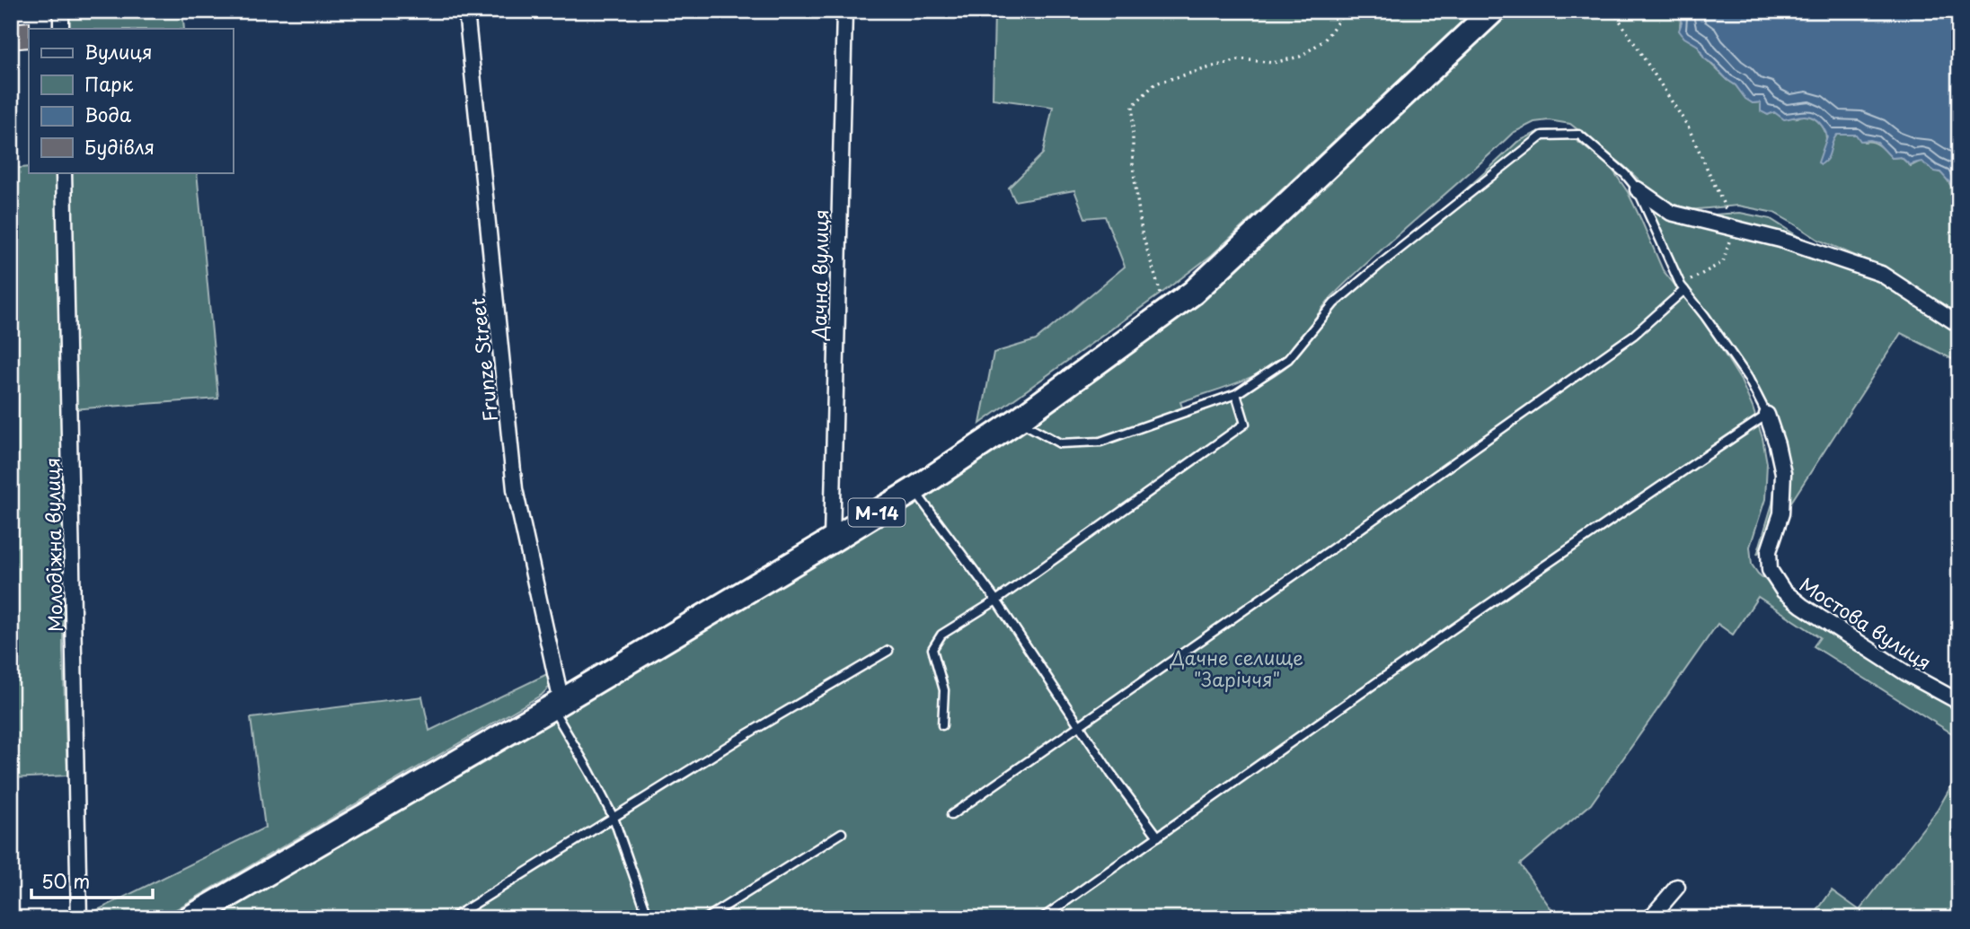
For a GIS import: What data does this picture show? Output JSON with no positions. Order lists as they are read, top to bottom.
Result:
{
  "streets": {
    "highway": ["М-14"],
    "street": [
      "Дачна вулиця",
      "Frunze Street",
      "Молодіжна вулиця",
      "Мостова вулиця"
    ]
  },
  "crossings": [
    ["Дачна вулиця", "М-14"],
    ["Frunze Street", "М-14"]
  ],
  "parks": ["Дачне селище \"Заріччя\""],
  "legend": [
    "Вулиця",
    "Парк",
    "Вода",
    "Будівля"
  ],
  "scale_bar": "50 m"
}
